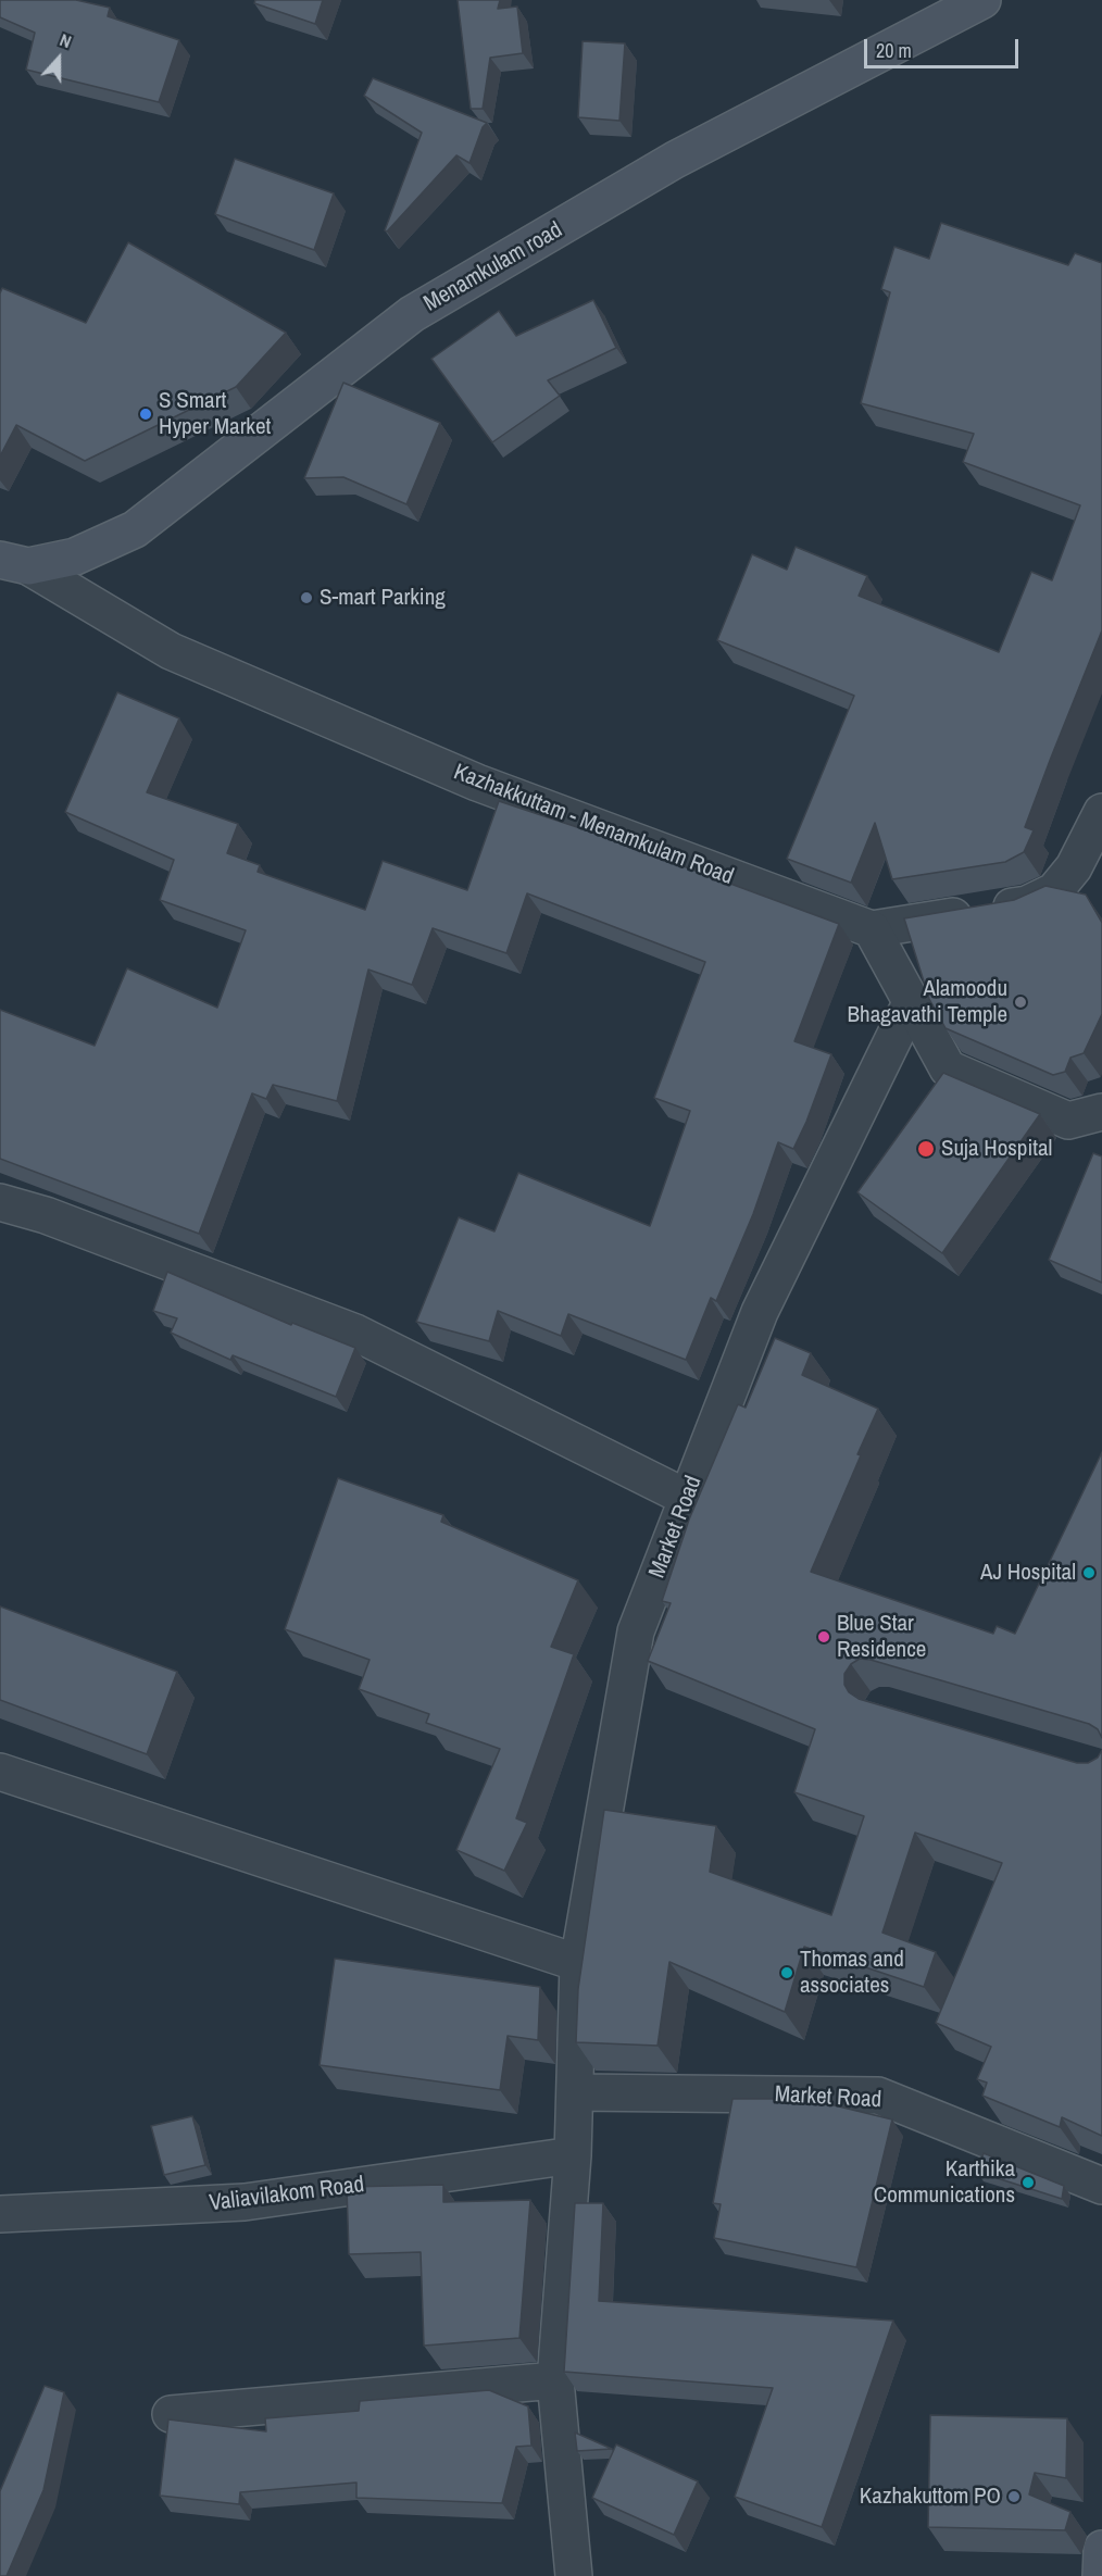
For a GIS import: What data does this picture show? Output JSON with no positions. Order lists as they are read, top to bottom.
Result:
{
  "streets": {
    "main road": ["Menamkulam road"],
    "street": ["Kazhakkuttam - Menamkulam Road", "Market Road", "Valiavilakom Road"]
  },
  "crossings": [
    ["Menamkulam road", "Kazhakkuttam - Menamkulam Road"],
    ["Market Road", "Valiavilakom Road"]
  ],
  "places": [
    "S Smart Hyper Market",
    "S-mart Parking",
    "Alamoodu Bhagavathi Temple",
    "Suja Hospital",
    "AJ Hospital",
    "Blue Star Residence",
    "Thomas and associates",
    "Karthika Communications",
    "Kazhakuttom PO"
  ],
  "scale_bar": "20 m",
  "north": "top"
}
